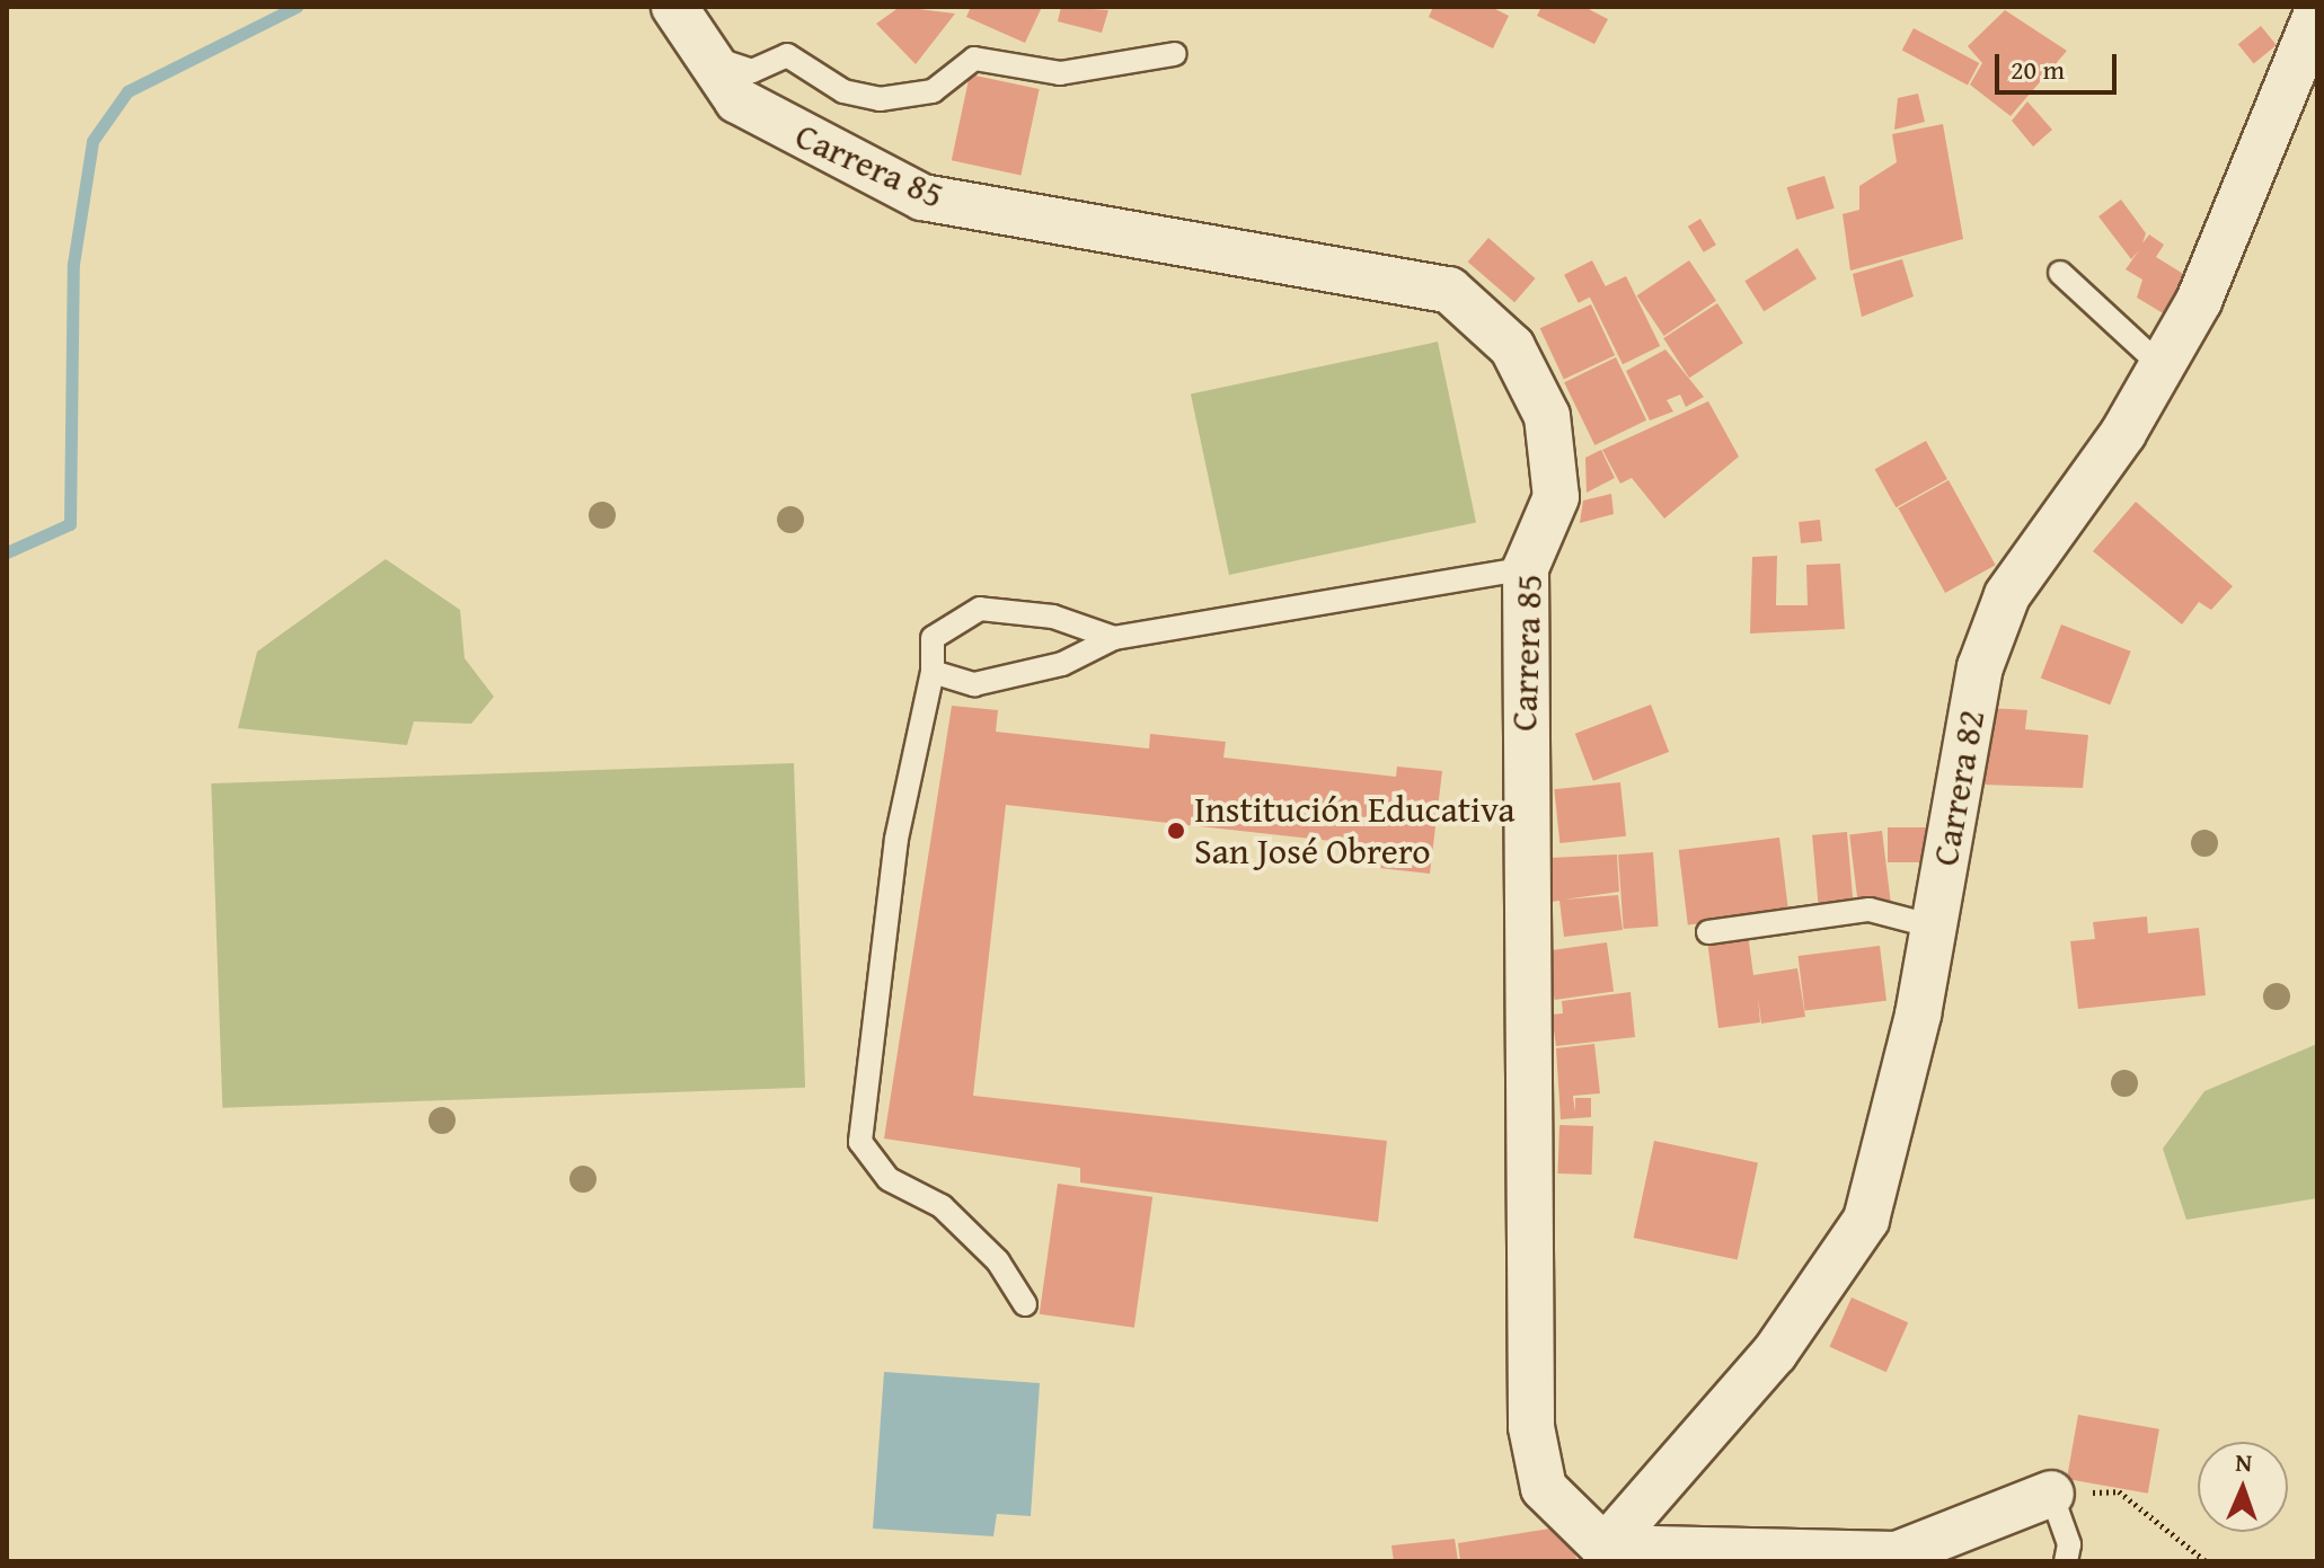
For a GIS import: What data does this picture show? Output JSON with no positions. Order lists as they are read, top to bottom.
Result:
{
  "streets": {
    "street": ["Carrera 85", "Carrera 82"]
  },
  "crossings": [
    ["Carrera 85", "Carrera 82"]
  ],
  "places": ["Institución Educativa San José Obrero"],
  "scale_bar": "20 m",
  "north": "top"
}
